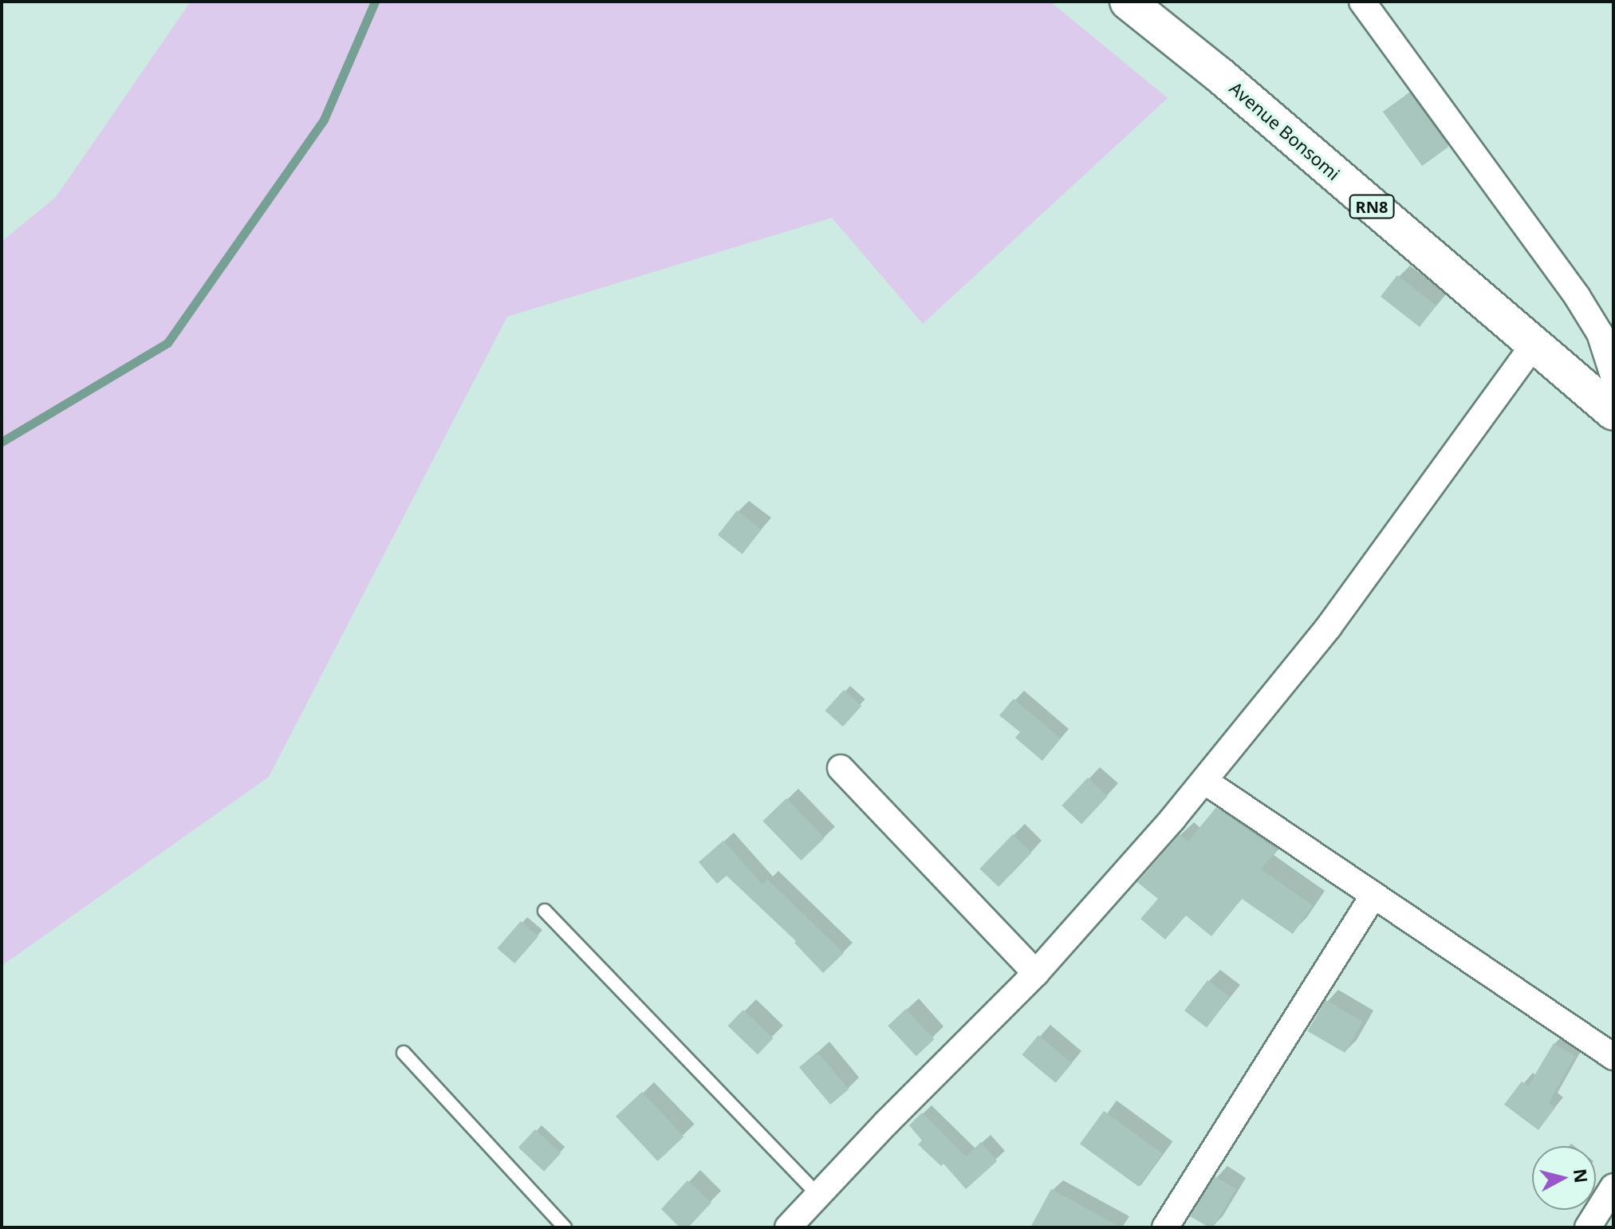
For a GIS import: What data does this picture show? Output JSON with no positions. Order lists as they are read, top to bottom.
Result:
{
  "streets": {
    "main road": ["Avenue Bonsomi", "RN8"]
  },
  "north": "right"
}
